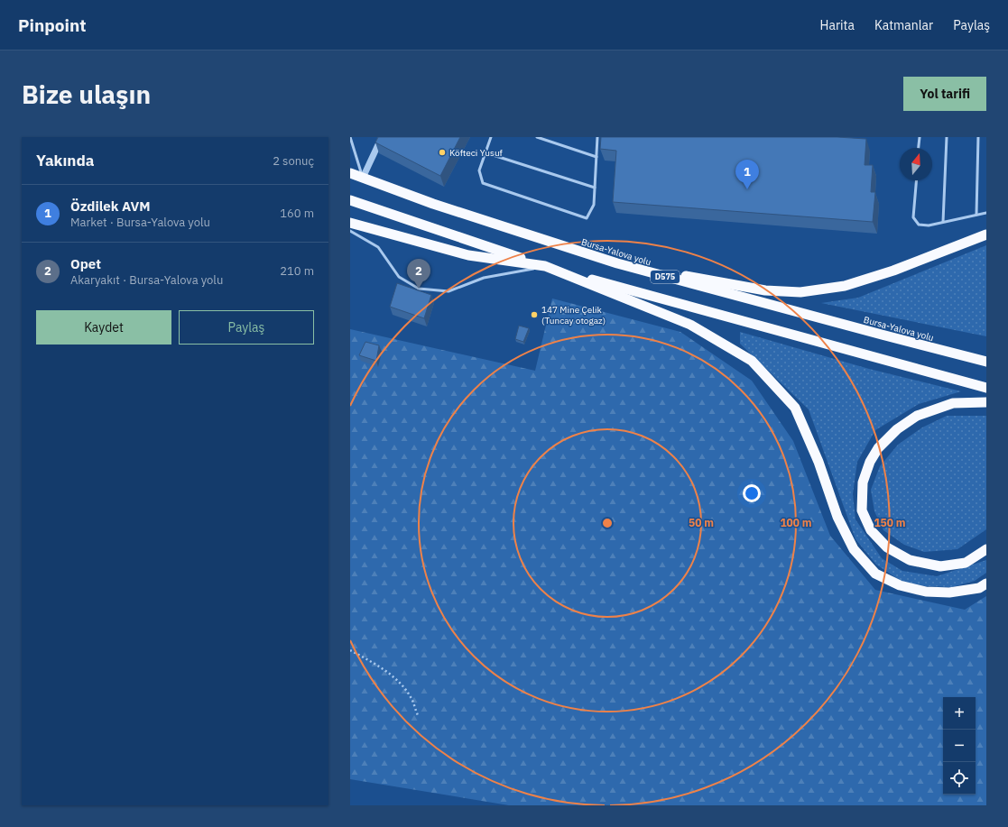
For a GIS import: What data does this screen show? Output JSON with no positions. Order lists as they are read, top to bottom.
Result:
{
  "streets": {
    "highway": ["Bursa-Yalova yolu", "D575"]
  },
  "places": ["Köfteci Yusuf", "147 Mine Çelik (Tuncay otogaz)"],
  "north": "top",
  "page": {
    "header": "Pinpoint",
    "nav": ["Harita", "Katmanlar", "Paylaş"],
    "buttons": [
      "Yol tarifi",
      ["Kaydet", "Paylaş"]
    ],
    "title": "Bize ulaşın",
    "heading": ["Yakında", "2 sonuç"],
    "pins": ["1", "2"],
    "list": [
      {
        "mark": "1",
        "name": "Özdilek AVM",
        "note": "Market · Bursa-Yalova yolu",
        "value": "160 m"
      },
      {
        "mark": "2",
        "name": "Opet",
        "note": "Akaryakıt · Bursa-Yalova yolu",
        "value": "210 m"
      }
    ],
    "map_buttons": ["+", "−"]
  },
  "rings": ["50 m", "100 m", "150 m"]
}
